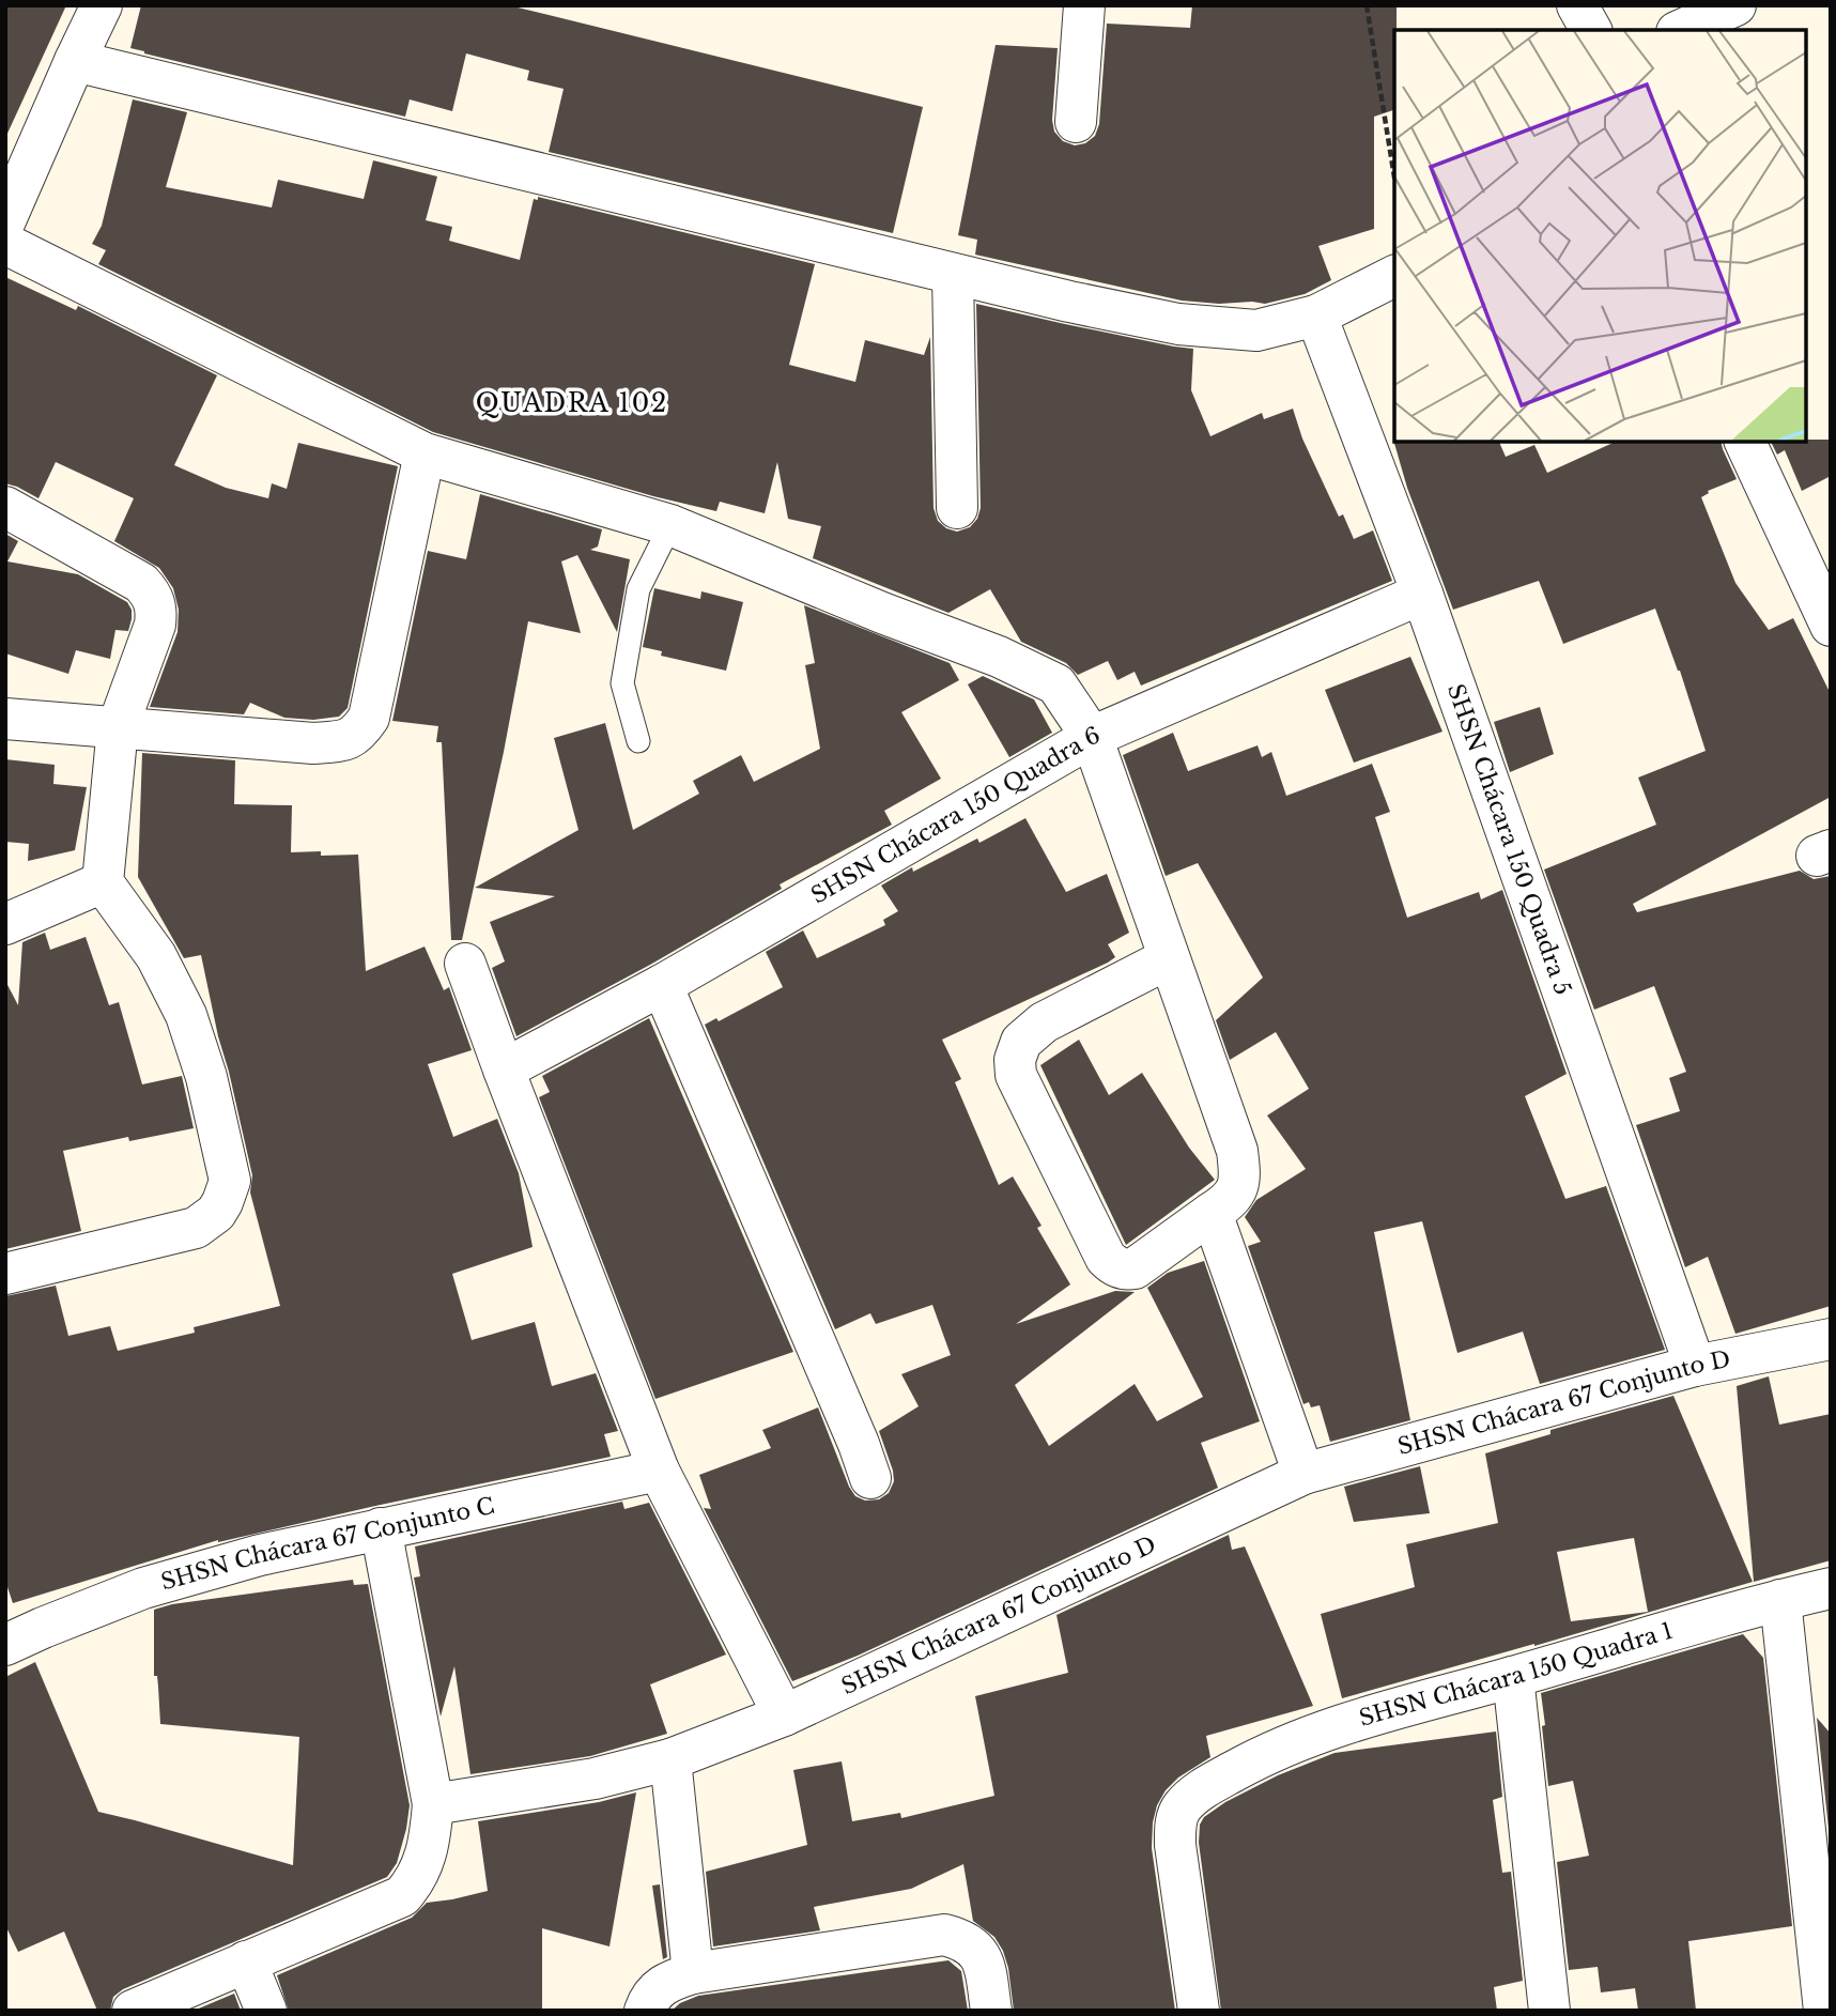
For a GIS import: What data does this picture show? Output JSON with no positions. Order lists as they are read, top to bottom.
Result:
{
  "streets": {
    "street": [
      "SHSN Chácara 150 Quadra 6",
      "SHSN Chácara 150 Quadra 5",
      "SHSN Chácara 67 Conjunto D",
      "SHSN Chácara 67 Conjunto C",
      "SHSN Chácara 150 Quadra 1"
    ]
  },
  "crossings": [
    ["SHSN Chácara 150 Quadra 6", "SHSN Chácara 150 Quadra 5"],
    ["SHSN Chácara 150 Quadra 5", "SHSN Chácara 67 Conjunto D"]
  ],
  "districts": ["QUADRA 102"]
}
